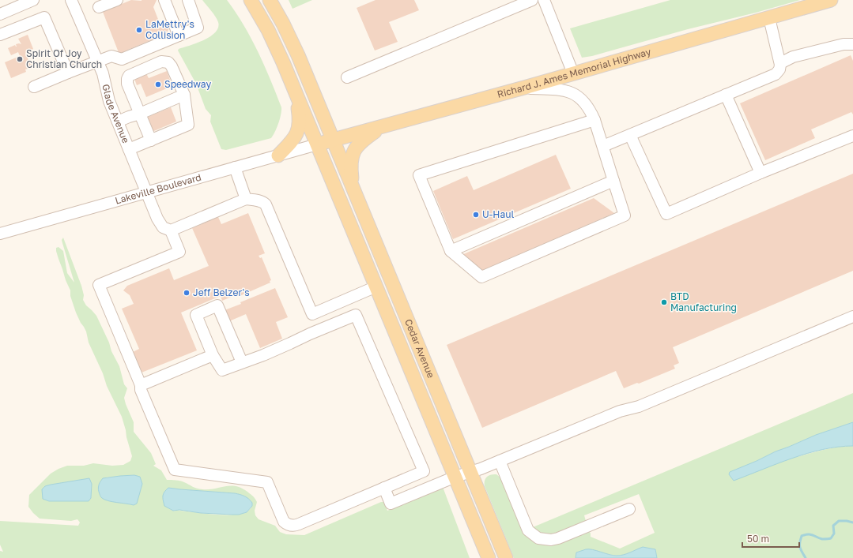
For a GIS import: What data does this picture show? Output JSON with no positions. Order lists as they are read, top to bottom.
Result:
{
  "streets": {
    "main road": ["Richard J. Ames Memorial Highway", "Cedar Avenue"],
    "street": ["Glade Avenue", "Lakeville Boulevard"]
  },
  "crossings": [
    ["Richard J. Ames Memorial Highway", "Lakeville Boulevard"],
    ["Richard J. Ames Memorial Highway", "Cedar Avenue"],
    ["Glade Avenue", "Lakeville Boulevard"],
    ["Lakeville Boulevard", "Cedar Avenue"]
  ],
  "places": [
    "LaMettry's Collision",
    "Spirit Of Joy Christian Church",
    "Speedway",
    "U-Haul",
    "Jeff Belzer's",
    "BTD Manufacturing"
  ],
  "scale_bar": "50 m"
}
